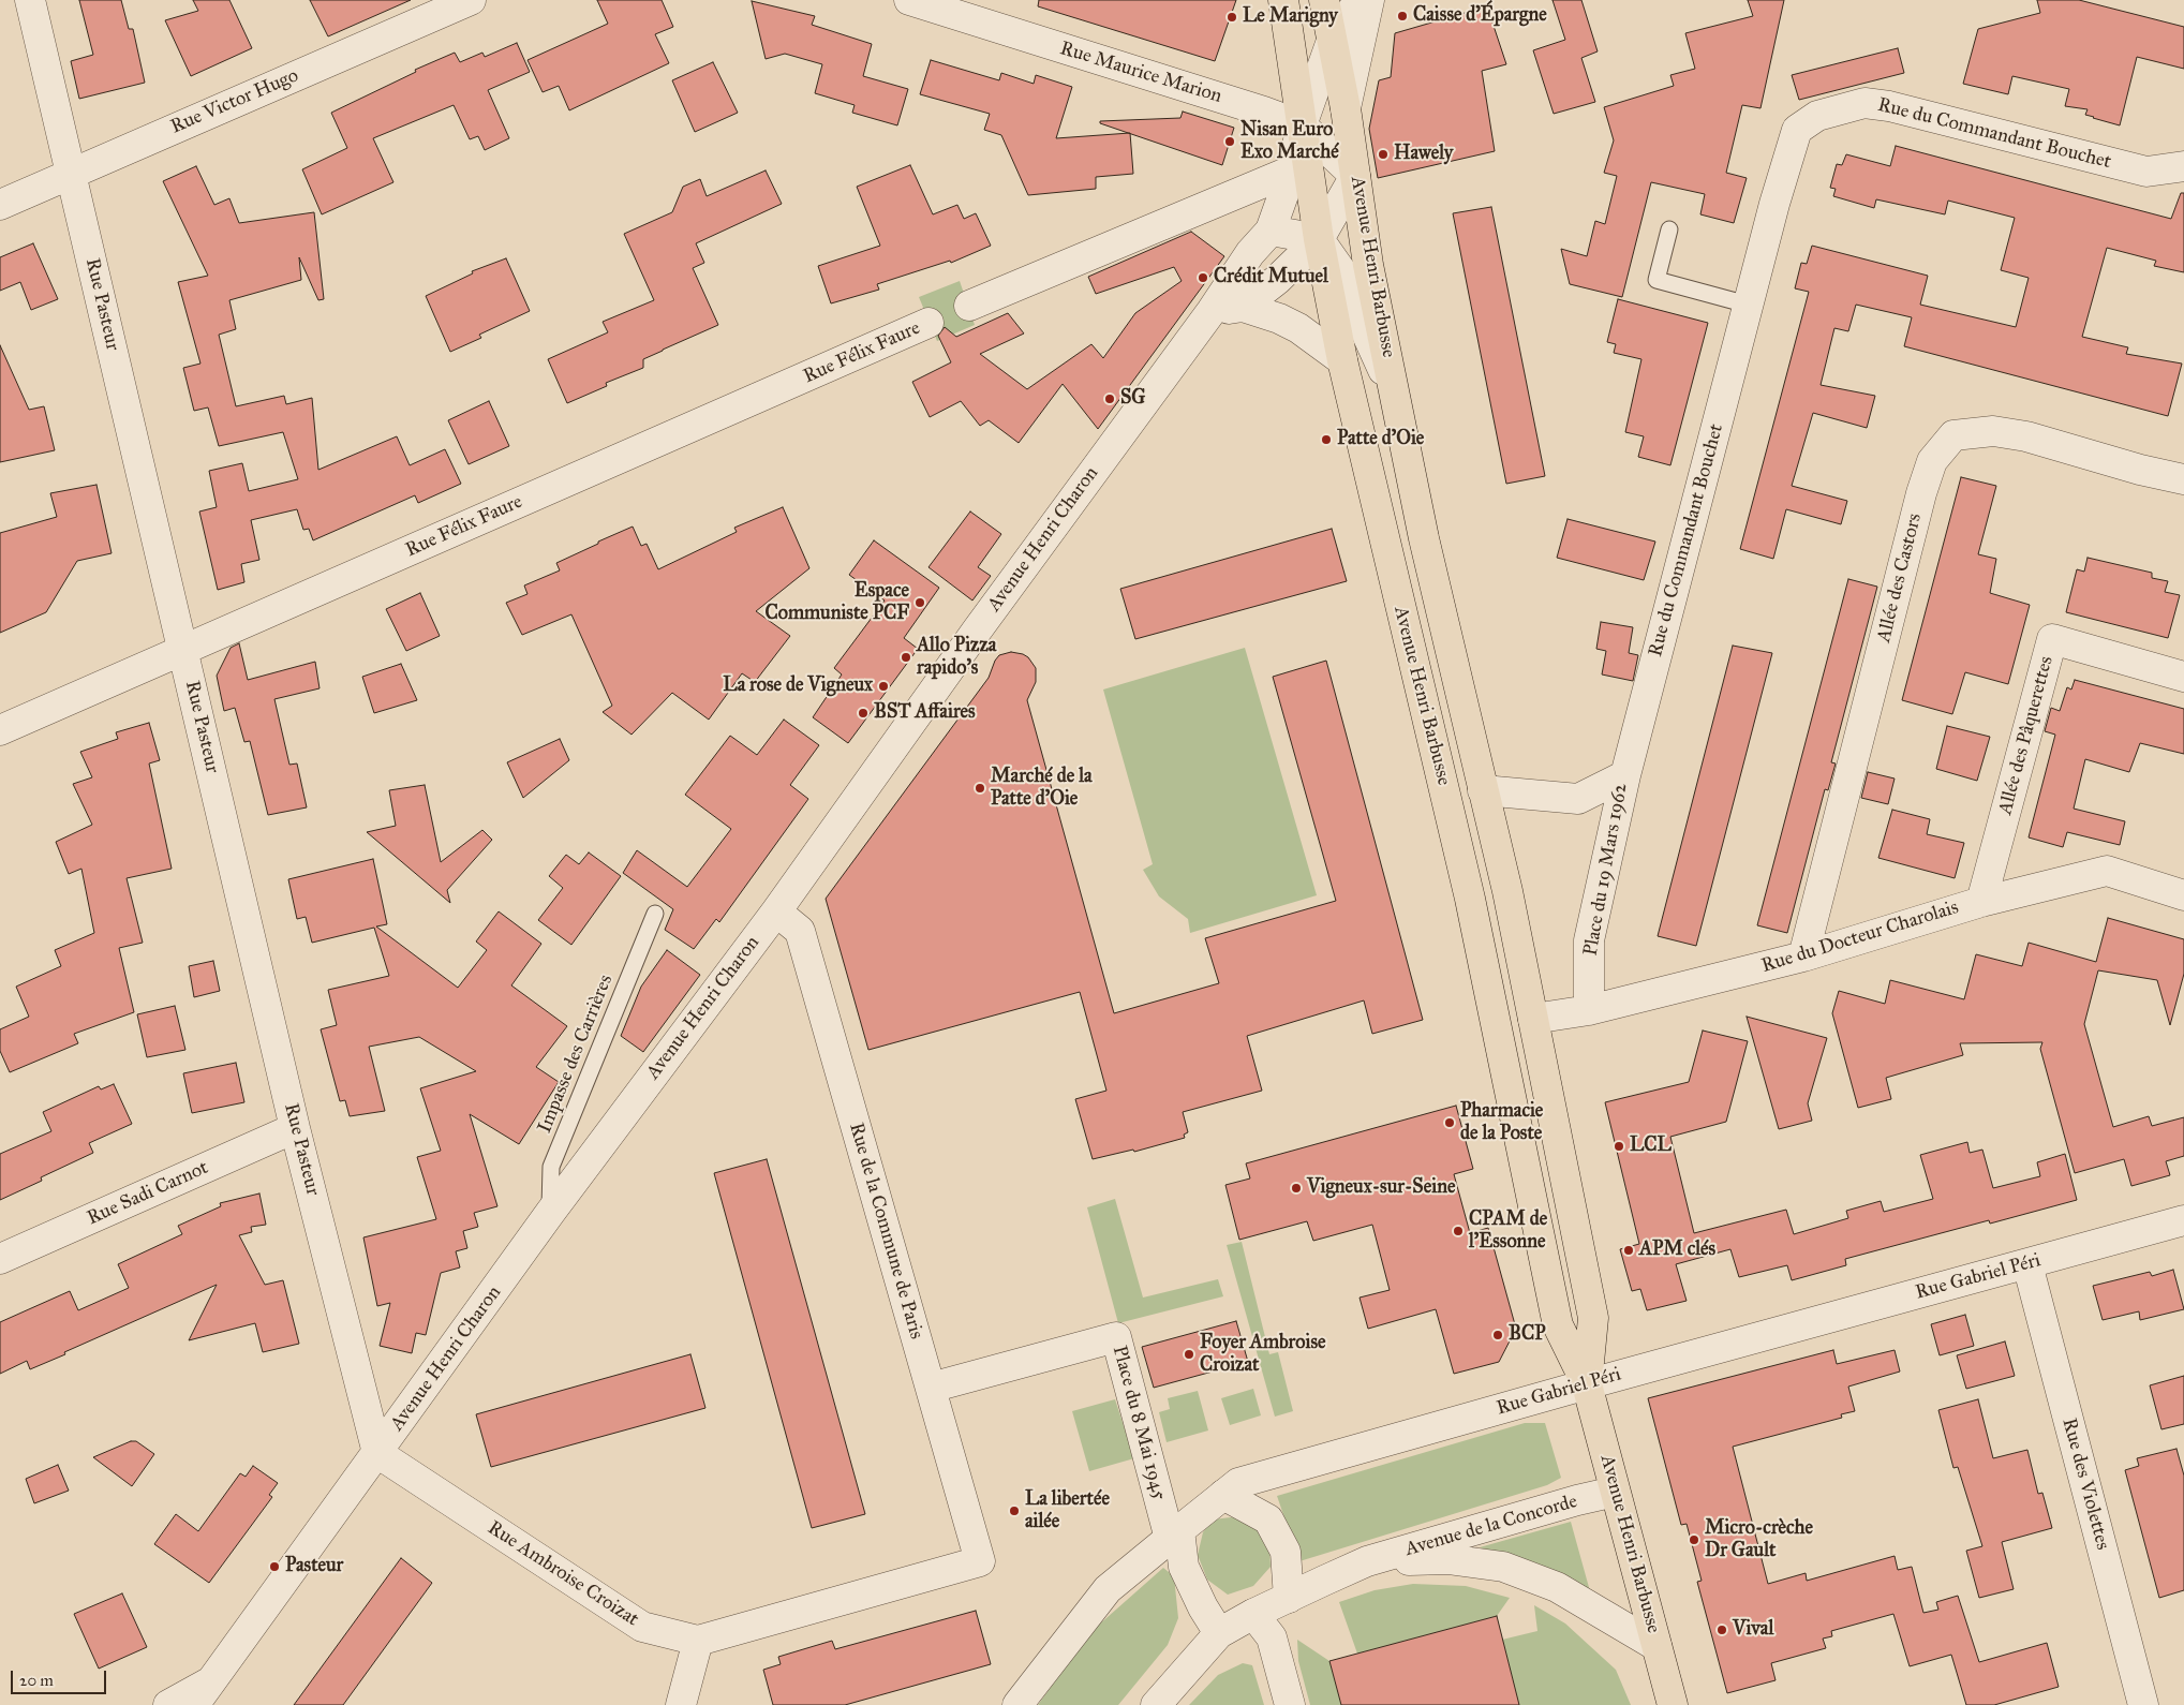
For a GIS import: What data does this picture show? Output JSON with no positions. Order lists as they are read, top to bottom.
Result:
{
  "streets": {
    "main road": ["Avenue Henri Barbusse"],
    "street": [
      "Rue Maurice Marion",
      "Rue Victor Hugo",
      "Rue du Commandant Bouchet",
      "Rue Pasteur",
      "Rue Félix Faure",
      "Avenue Henri Charon",
      "Allée des Castors",
      "Allée des Pâquerettes",
      "Place du 19 Mars 1962",
      "Rue du Docteur Charolais",
      "Rue Sadi Carnot",
      "Rue de la Commune de Paris",
      "Rue Gabriel Péri",
      "Place du 8 Mai 1945",
      "Rue des Violettes",
      "Avenue de la Concorde",
      "Rue Ambroise Croizat"
    ],
    "lane": ["Impasse des Carrières"]
  },
  "crossings": [
    ["Rue Maurice Marion", "Avenue Henri Barbusse"],
    ["Rue Maurice Marion", "Avenue Henri Charon"],
    ["Rue Victor Hugo", "Rue Pasteur"],
    ["Rue du Commandant Bouchet", "Place du 19 Mars 1962"],
    ["Avenue Henri Barbusse", "Avenue Henri Charon"],
    ["Avenue Henri Barbusse", "Place du 19 Mars 1962"],
    ["Avenue Henri Barbusse", "Rue du Docteur Charolais"],
    ["Avenue Henri Barbusse", "Rue Gabriel Péri"],
    ["Avenue Henri Barbusse", "Avenue de la Concorde"],
    ["Rue Pasteur", "Rue Félix Faure"],
    ["Rue Pasteur", "Avenue Henri Charon"],
    ["Rue Pasteur", "Rue Sadi Carnot"],
    ["Rue Pasteur", "Rue Ambroise Croizat"],
    ["Avenue Henri Charon", "Impasse des Carrières"],
    ["Avenue Henri Charon", "Rue de la Commune de Paris"],
    ["Avenue Henri Charon", "Rue Ambroise Croizat"],
    ["Allée des Castors", "Rue du Docteur Charolais"],
    ["Allée des Pâquerettes", "Rue du Docteur Charolais"],
    ["Place du 19 Mars 1962", "Rue du Docteur Charolais"],
    ["Rue de la Commune de Paris", "Place du 8 Mai 1945"],
    ["Rue de la Commune de Paris", "Rue Ambroise Croizat"],
    ["Rue Gabriel Péri", "Place du 8 Mai 1945"],
    ["Rue Gabriel Péri", "Rue des Violettes"],
    ["Rue Gabriel Péri", "Avenue de la Concorde"],
    ["Place du 8 Mai 1945", "Avenue de la Concorde"]
  ],
  "places": [
    "Caisse d'Épargne",
    "Le Marigny",
    "Nisan Euro Exo Marché",
    "Hawely",
    "Crédit Mutuel",
    "SG",
    "Patte d'Oie",
    "Espace Communiste PCF",
    "Allo Pizza rapido's",
    "La rose de Vigneux",
    "BST Affaires",
    "Marché de la Patte d'Oie",
    "Pharmacie de la Poste",
    "LCL",
    "Vigneux-sur-Seine",
    "CPAM de l'Essonne",
    "APM clés",
    "BCP",
    "Foyer Ambroise Croizat",
    "La libertée ailée",
    "Micro-crèche Dr Gault",
    "Pasteur",
    "Vival"
  ],
  "scale_bar": "20 m"
}
